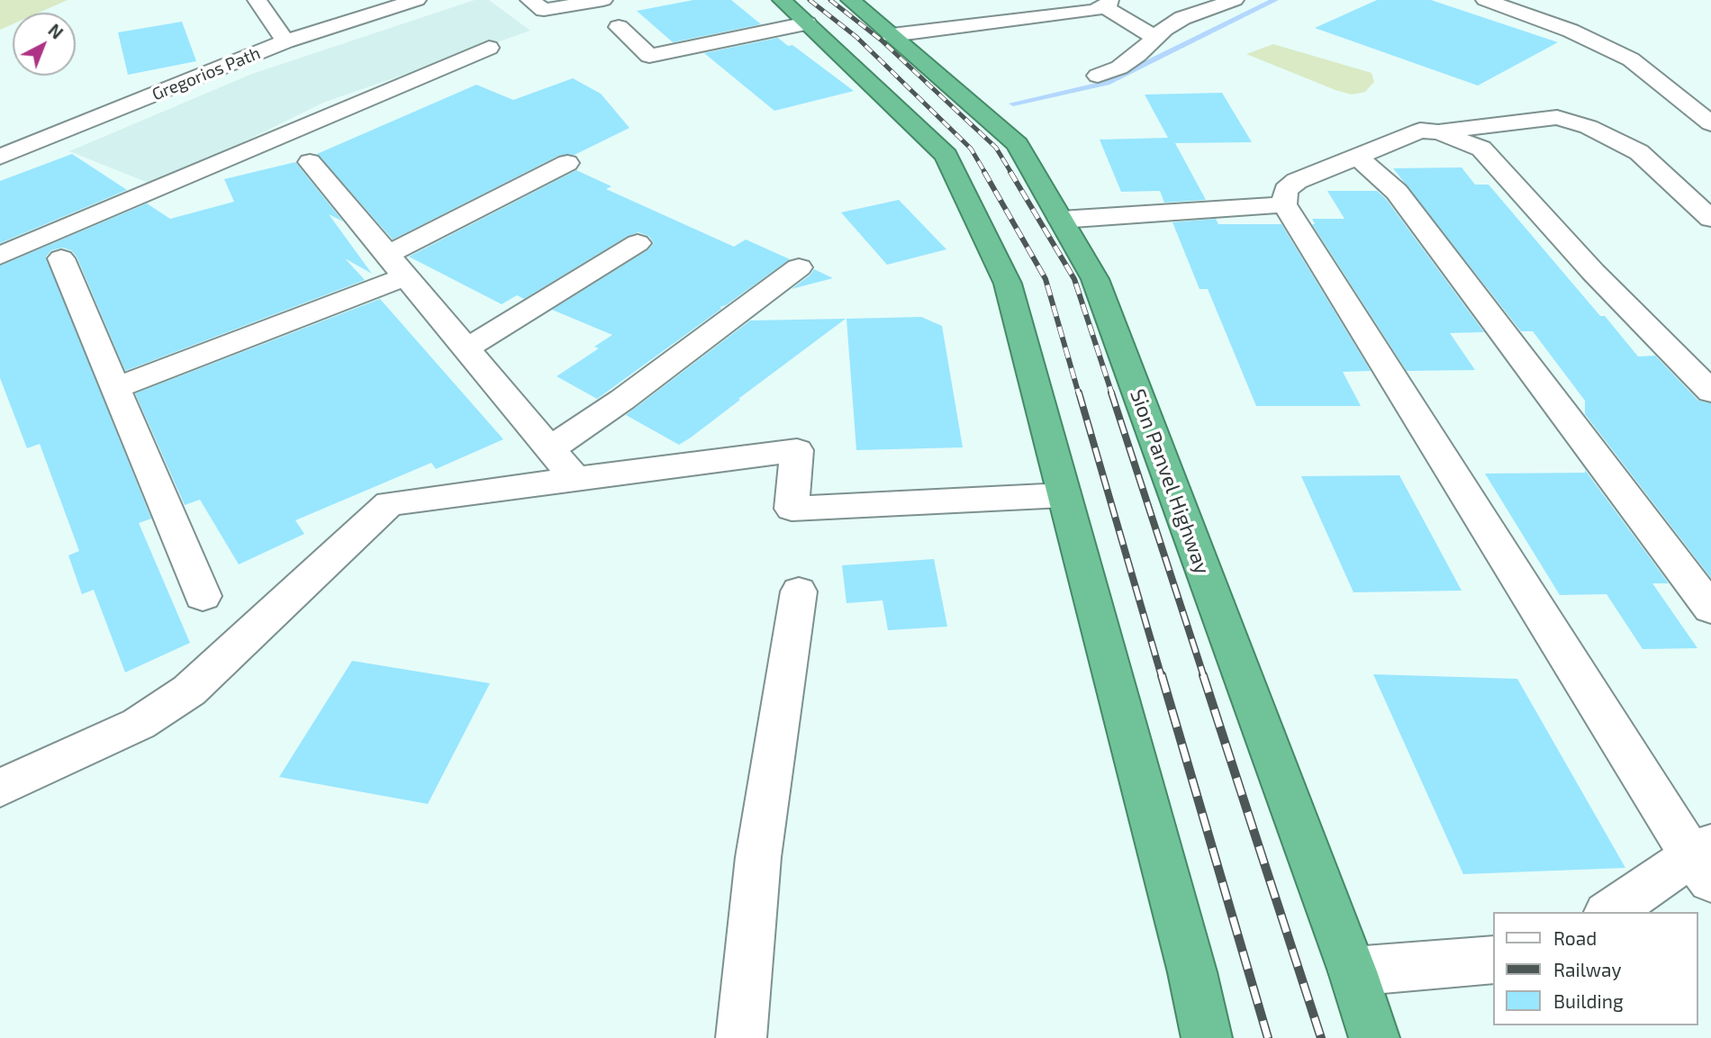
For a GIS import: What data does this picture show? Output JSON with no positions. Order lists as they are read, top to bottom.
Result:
{
  "streets": {
    "highway": ["Sion Panvel Highway"],
    "street": ["Gregorios Path"]
  },
  "legend": ["Road", "Railway", "Building"],
  "north": "top right"
}
